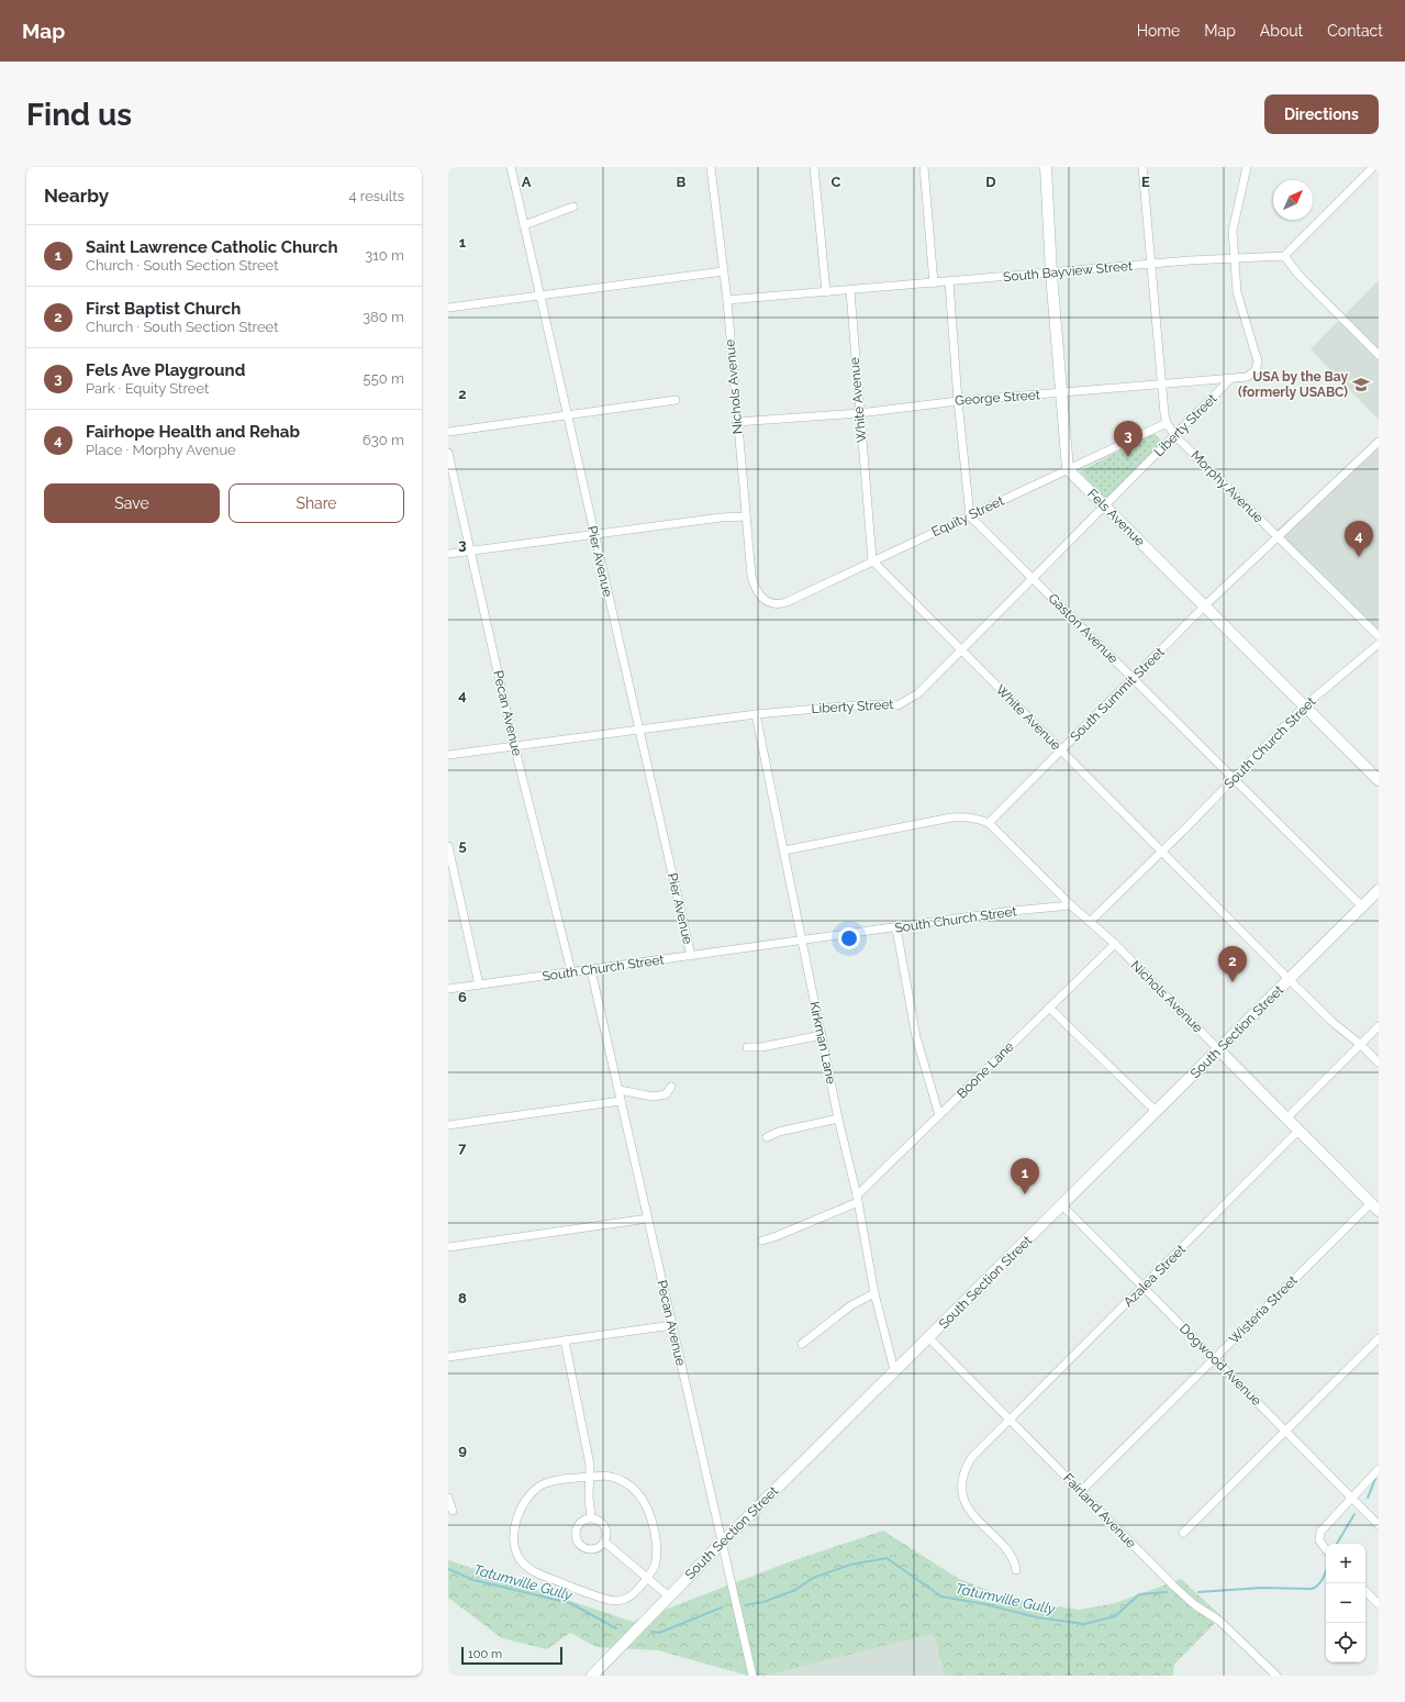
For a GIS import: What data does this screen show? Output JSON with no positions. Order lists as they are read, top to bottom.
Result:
{
  "streets": {
    "street": [
      "South Bayview Street",
      "Nichols Avenue",
      "George Street",
      "White Avenue",
      "Liberty Street",
      "Morphy Avenue",
      "Equity Street",
      "Fels Avenue",
      "Pier Avenue",
      "Gaston Avenue",
      "South Summit Street",
      "Pecan Avenue",
      "South Church Street",
      "South Section Street",
      "Kirkman Lane",
      "Boone Lane",
      "Azalea Street",
      "Wisteria Street",
      "Dogwood Avenue",
      "Fairland Avenue"
    ]
  },
  "crossings": [
    ["South Bayview Street", "Nichols Avenue"],
    ["South Bayview Street", "George Street"],
    ["South Bayview Street", "White Avenue"],
    ["South Bayview Street", "Morphy Avenue"],
    ["Nichols Avenue", "George Street"],
    ["Nichols Avenue", "Equity Street"],
    ["Nichols Avenue", "South Summit Street"],
    ["Nichols Avenue", "South Church Street"],
    ["Nichols Avenue", "South Section Street"],
    ["Nichols Avenue", "Boone Lane"],
    ["Nichols Avenue", "Azalea Street"],
    ["Nichols Avenue", "Wisteria Street"],
    ["George Street", "White Avenue"],
    ["George Street", "Liberty Street"],
    ["George Street", "Morphy Avenue"],
    ["White Avenue", "Liberty Street"],
    ["White Avenue", "Equity Street"],
    ["White Avenue", "South Summit Street"],
    ["White Avenue", "South Church Street"],
    ["White Avenue", "South Section Street"],
    ["Liberty Street", "Morphy Avenue"],
    ["Liberty Street", "Fels Avenue"],
    ["Liberty Street", "Pier Avenue"],
    ["Liberty Street", "Gaston Avenue"],
    ["Liberty Street", "Pecan Avenue"],
    ["Liberty Street", "Kirkman Lane"],
    ["Morphy Avenue", "Equity Street"],
    ["Morphy Avenue", "South Summit Street"],
    ["Equity Street", "Fels Avenue"],
    ["Equity Street", "Gaston Avenue"],
    ["Fels Avenue", "South Summit Street"],
    ["Fels Avenue", "South Church Street"],
    ["Pier Avenue", "South Church Street"],
    ["Gaston Avenue", "South Summit Street"],
    ["Gaston Avenue", "South Church Street"],
    ["Gaston Avenue", "South Section Street"],
    ["Pecan Avenue", "South Church Street"],
    ["Pecan Avenue", "South Section Street"],
    ["South Church Street", "Kirkman Lane"],
    ["South Section Street", "Kirkman Lane"],
    ["South Section Street", "Dogwood Avenue"],
    ["South Section Street", "Fairland Avenue"],
    ["Kirkman Lane", "Boone Lane"],
    ["Azalea Street", "Dogwood Avenue"],
    ["Azalea Street", "Fairland Avenue"],
    ["Wisteria Street", "Dogwood Avenue"],
    ["Wisteria Street", "Fairland Avenue"]
  ],
  "water": ["Tatumville Gully"],
  "places": {
    "school or university": ["USA by the Bay (formerly USABC)"]
  },
  "scale_bar": "100 m",
  "north": "top right",
  "page": {
    "header": "Map",
    "nav": [
      "Home",
      "Map",
      "About",
      "Contact"
    ],
    "buttons": [
      "Directions",
      ["Save", "Share"]
    ],
    "title": "Find us",
    "heading": ["Nearby", "4 results"],
    "list": [
      {
        "mark": "1",
        "name": "Saint Lawrence Catholic Church",
        "note": "Church · South Section Street",
        "value": "310 m"
      },
      {
        "mark": "2",
        "name": "First Baptist Church",
        "note": "Church · South Section Street",
        "value": "380 m"
      },
      {
        "mark": "3",
        "name": "Fels Ave Playground",
        "note": "Park · Equity Street",
        "value": "550 m"
      },
      {
        "mark": "4",
        "name": "Fairhope Health and Rehab",
        "note": "Place · Morphy Avenue",
        "value": "630 m"
      }
    ],
    "pins": [
      "3",
      "4",
      "2",
      "1"
    ],
    "map_buttons": ["+", "−"],
    "scale": "100 m"
  },
  "grid": {
    "columns": [
      "A",
      "B",
      "C",
      "D",
      "E"
    ],
    "rows": [
      "1",
      "2",
      "3",
      "4",
      "5",
      "6",
      "7",
      "8",
      "9"
    ]
  }
}
